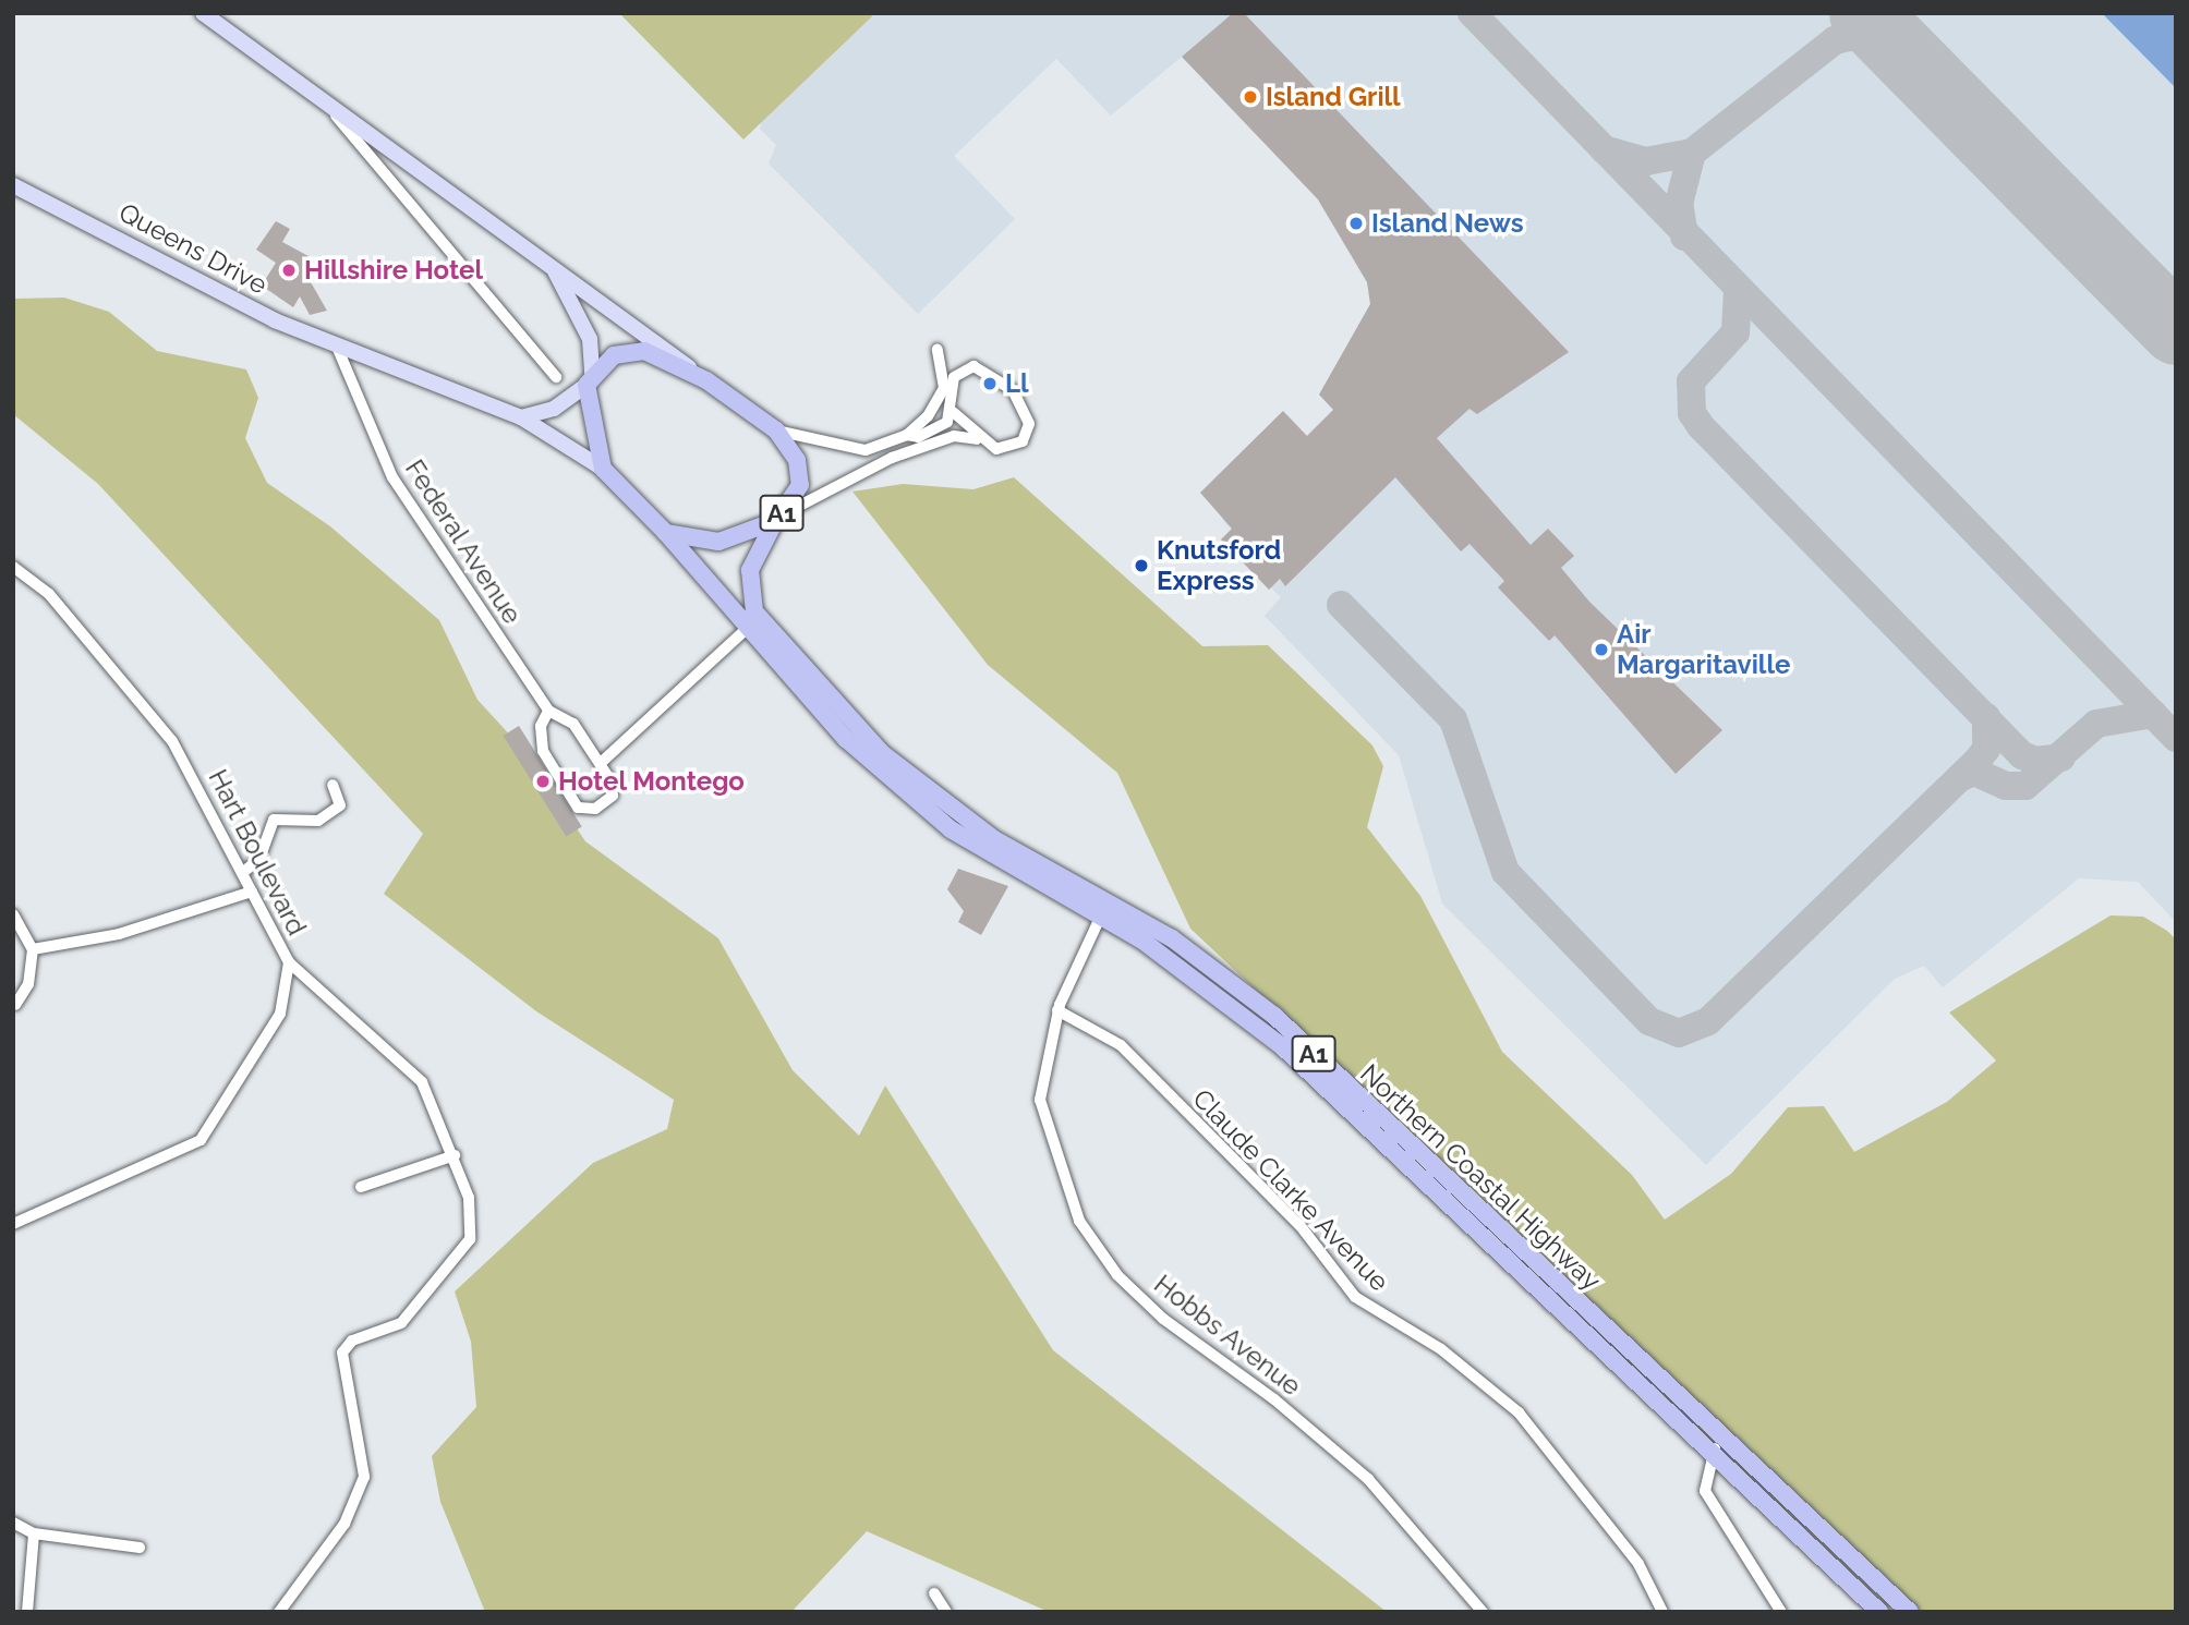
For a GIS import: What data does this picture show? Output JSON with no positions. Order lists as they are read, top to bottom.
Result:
{
  "streets": {
    "highway": ["A1", "Northern Coastal Highway"],
    "main road": ["Queens Drive"],
    "street": [
      "Federal Avenue",
      "Hart Boulevard",
      "Claude Clarke Avenue",
      "Hobbs Avenue"
    ]
  },
  "crossings": [
    ["Queens Drive", "A1"],
    ["Queens Drive", "Federal Avenue"],
    ["Queens Drive", "Northern Coastal Highway"],
    ["A1", "Northern Coastal Highway"],
    ["Northern Coastal Highway", "Hobbs Avenue"],
    ["Claude Clarke Avenue", "Hobbs Avenue"]
  ],
  "places": [
    "Island Grill",
    "Island News",
    "Hillshire Hotel",
    "Ll",
    "Knutsford Express",
    "Air Margaritaville",
    "Hotel Montego"
  ]
}
